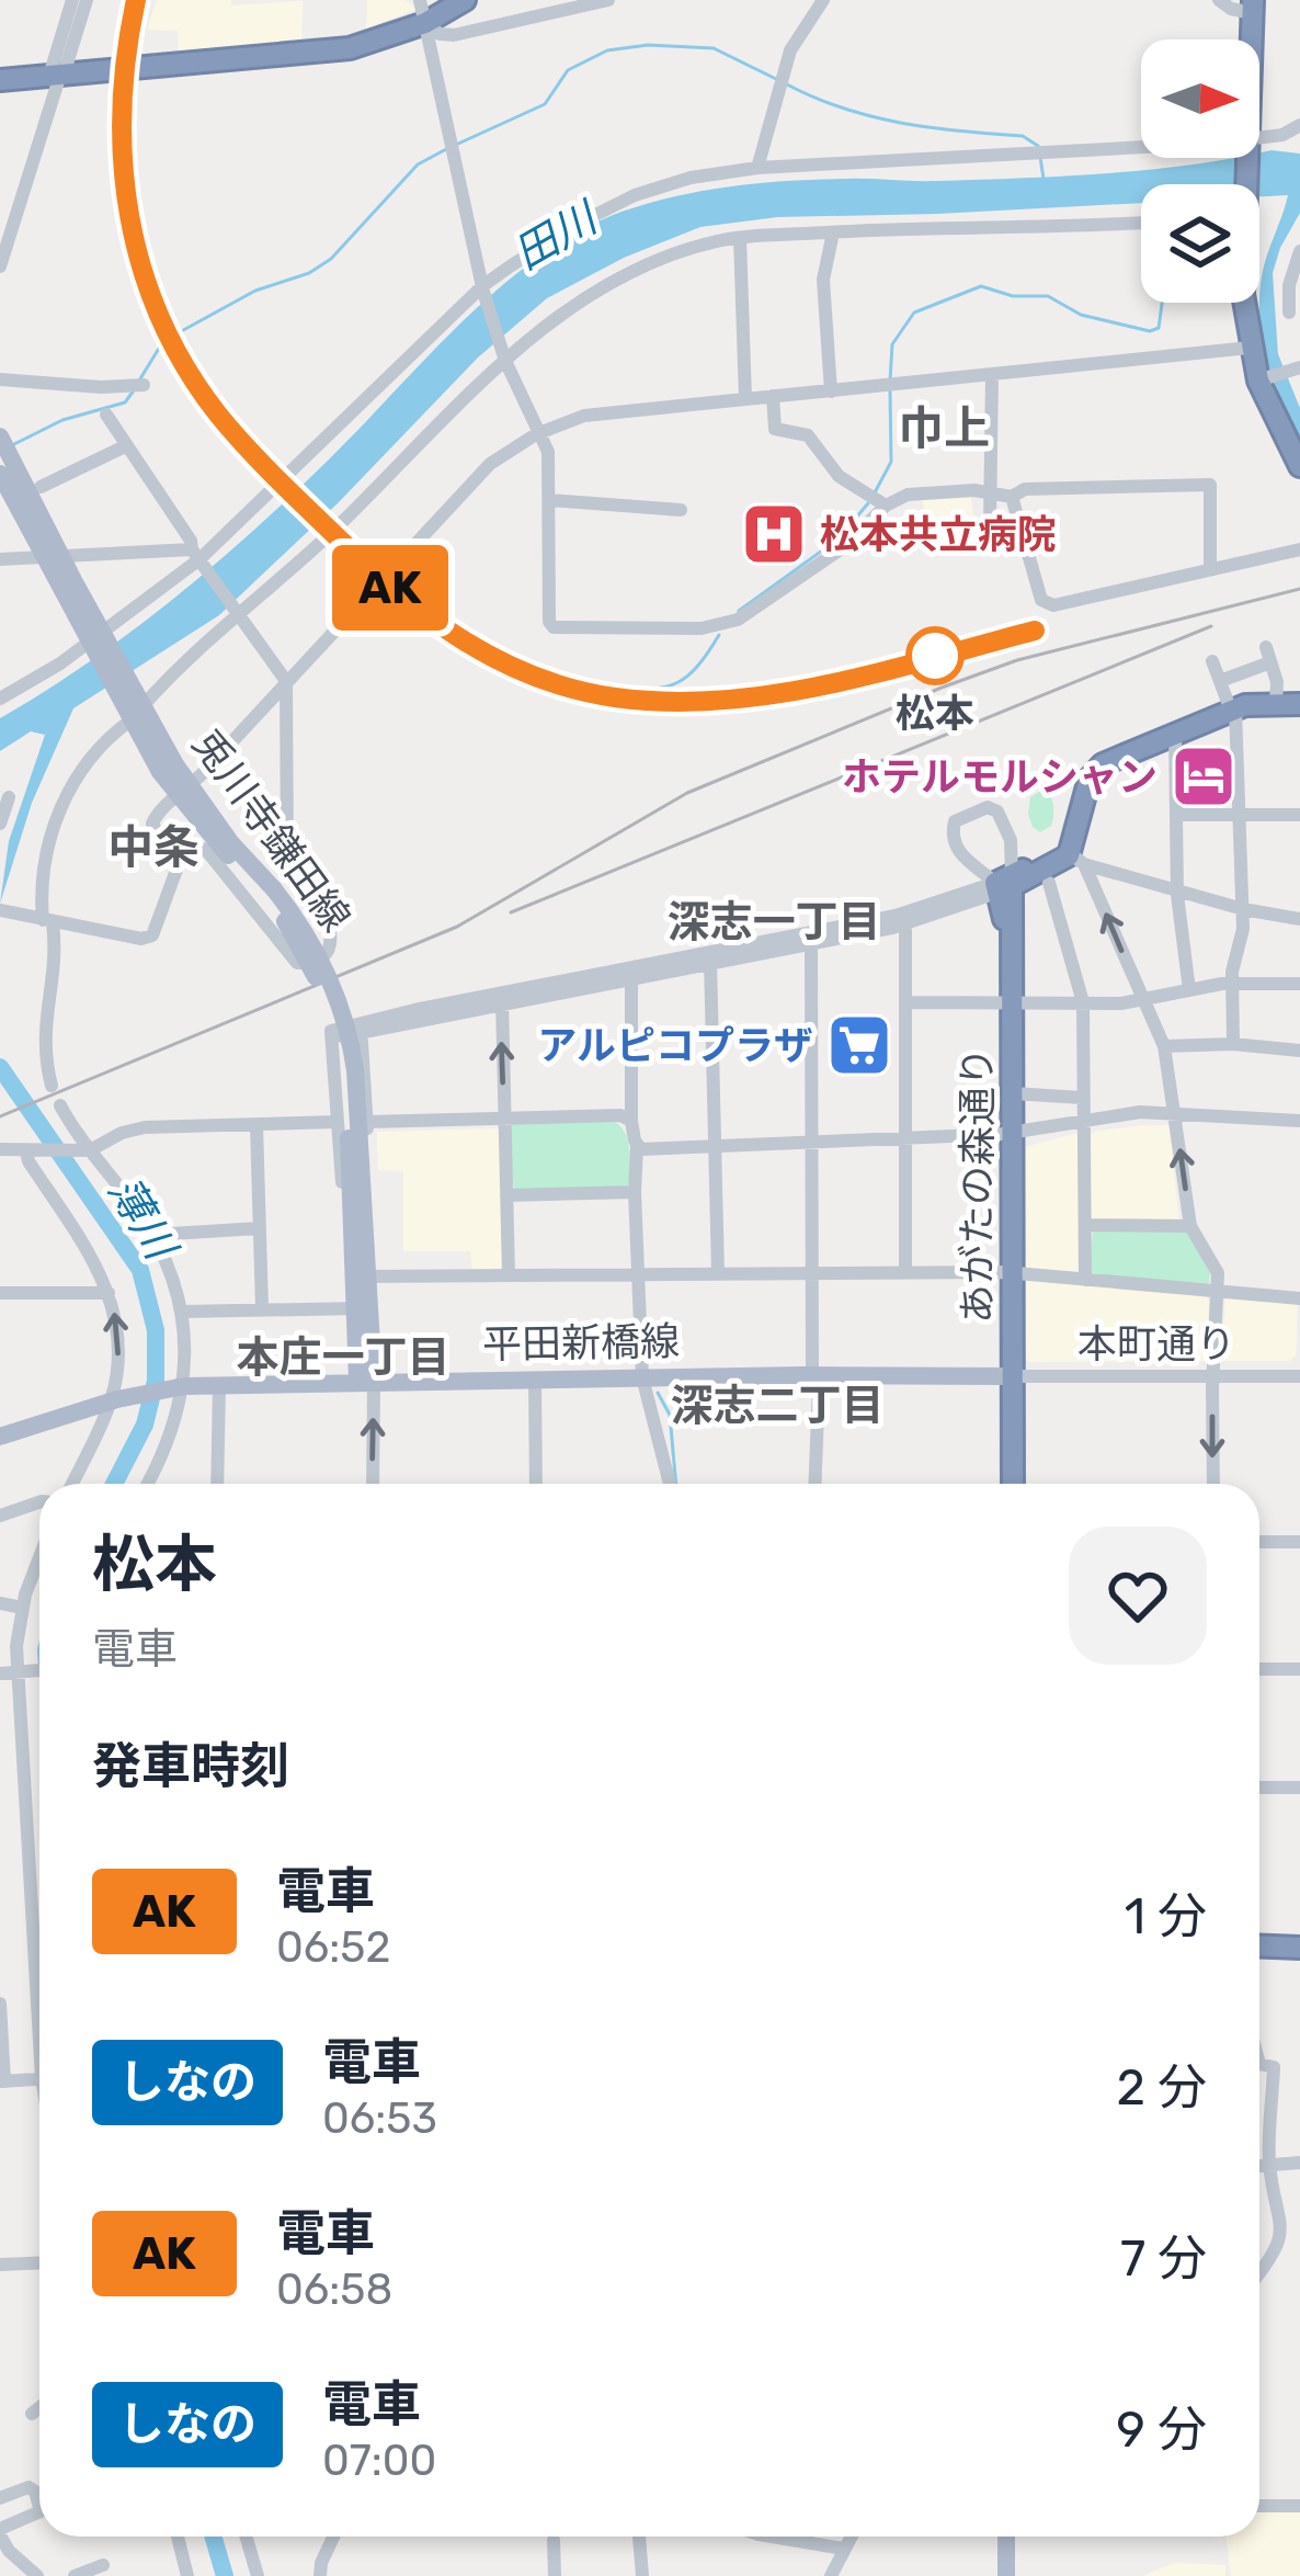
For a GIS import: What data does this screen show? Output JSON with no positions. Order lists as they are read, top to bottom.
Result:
{
  "streets": {
    "highway": ["あがたの森通り"],
    "main road": ["兎川寺鎌田線", "平田新橋線"],
    "street": ["本町通り"]
  },
  "crossings": [
    ["兎川寺鎌田線", "平田新橋線"],
    ["あがたの森通り", "平田新橋線"],
    ["あがたの森通り", "本町通り"],
    ["平田新橋線", "本町通り"]
  ],
  "districts": [
    "巾上",
    "中条",
    "深志一丁目",
    "本庄一丁目",
    "深志二丁目"
  ],
  "water": ["田川", "薄川"],
  "places": {
    "hospital": ["松本共立病院"],
    "other": ["松本"],
    "hotel": ["ホテルモルシャン"],
    "supermarket": ["アルピコプラザ"]
  },
  "north": "right",
  "page": {
    "on_map": "AK",
    "heading": [
      ["松本", "電車"],
      "発車時刻"
    ],
    "list": [
      {
        "mark": "AK",
        "name": "電車",
        "note": "06:52",
        "value": "1 分"
      },
      {
        "mark": "しなの",
        "name": "電車",
        "note": "06:53",
        "value": "2 分"
      },
      {
        "mark": "AK",
        "name": "電車",
        "note": "06:58",
        "value": "7 分"
      },
      {
        "mark": "しなの",
        "name": "電車",
        "note": "07:00",
        "value": "9 分"
      }
    ]
  }
}
